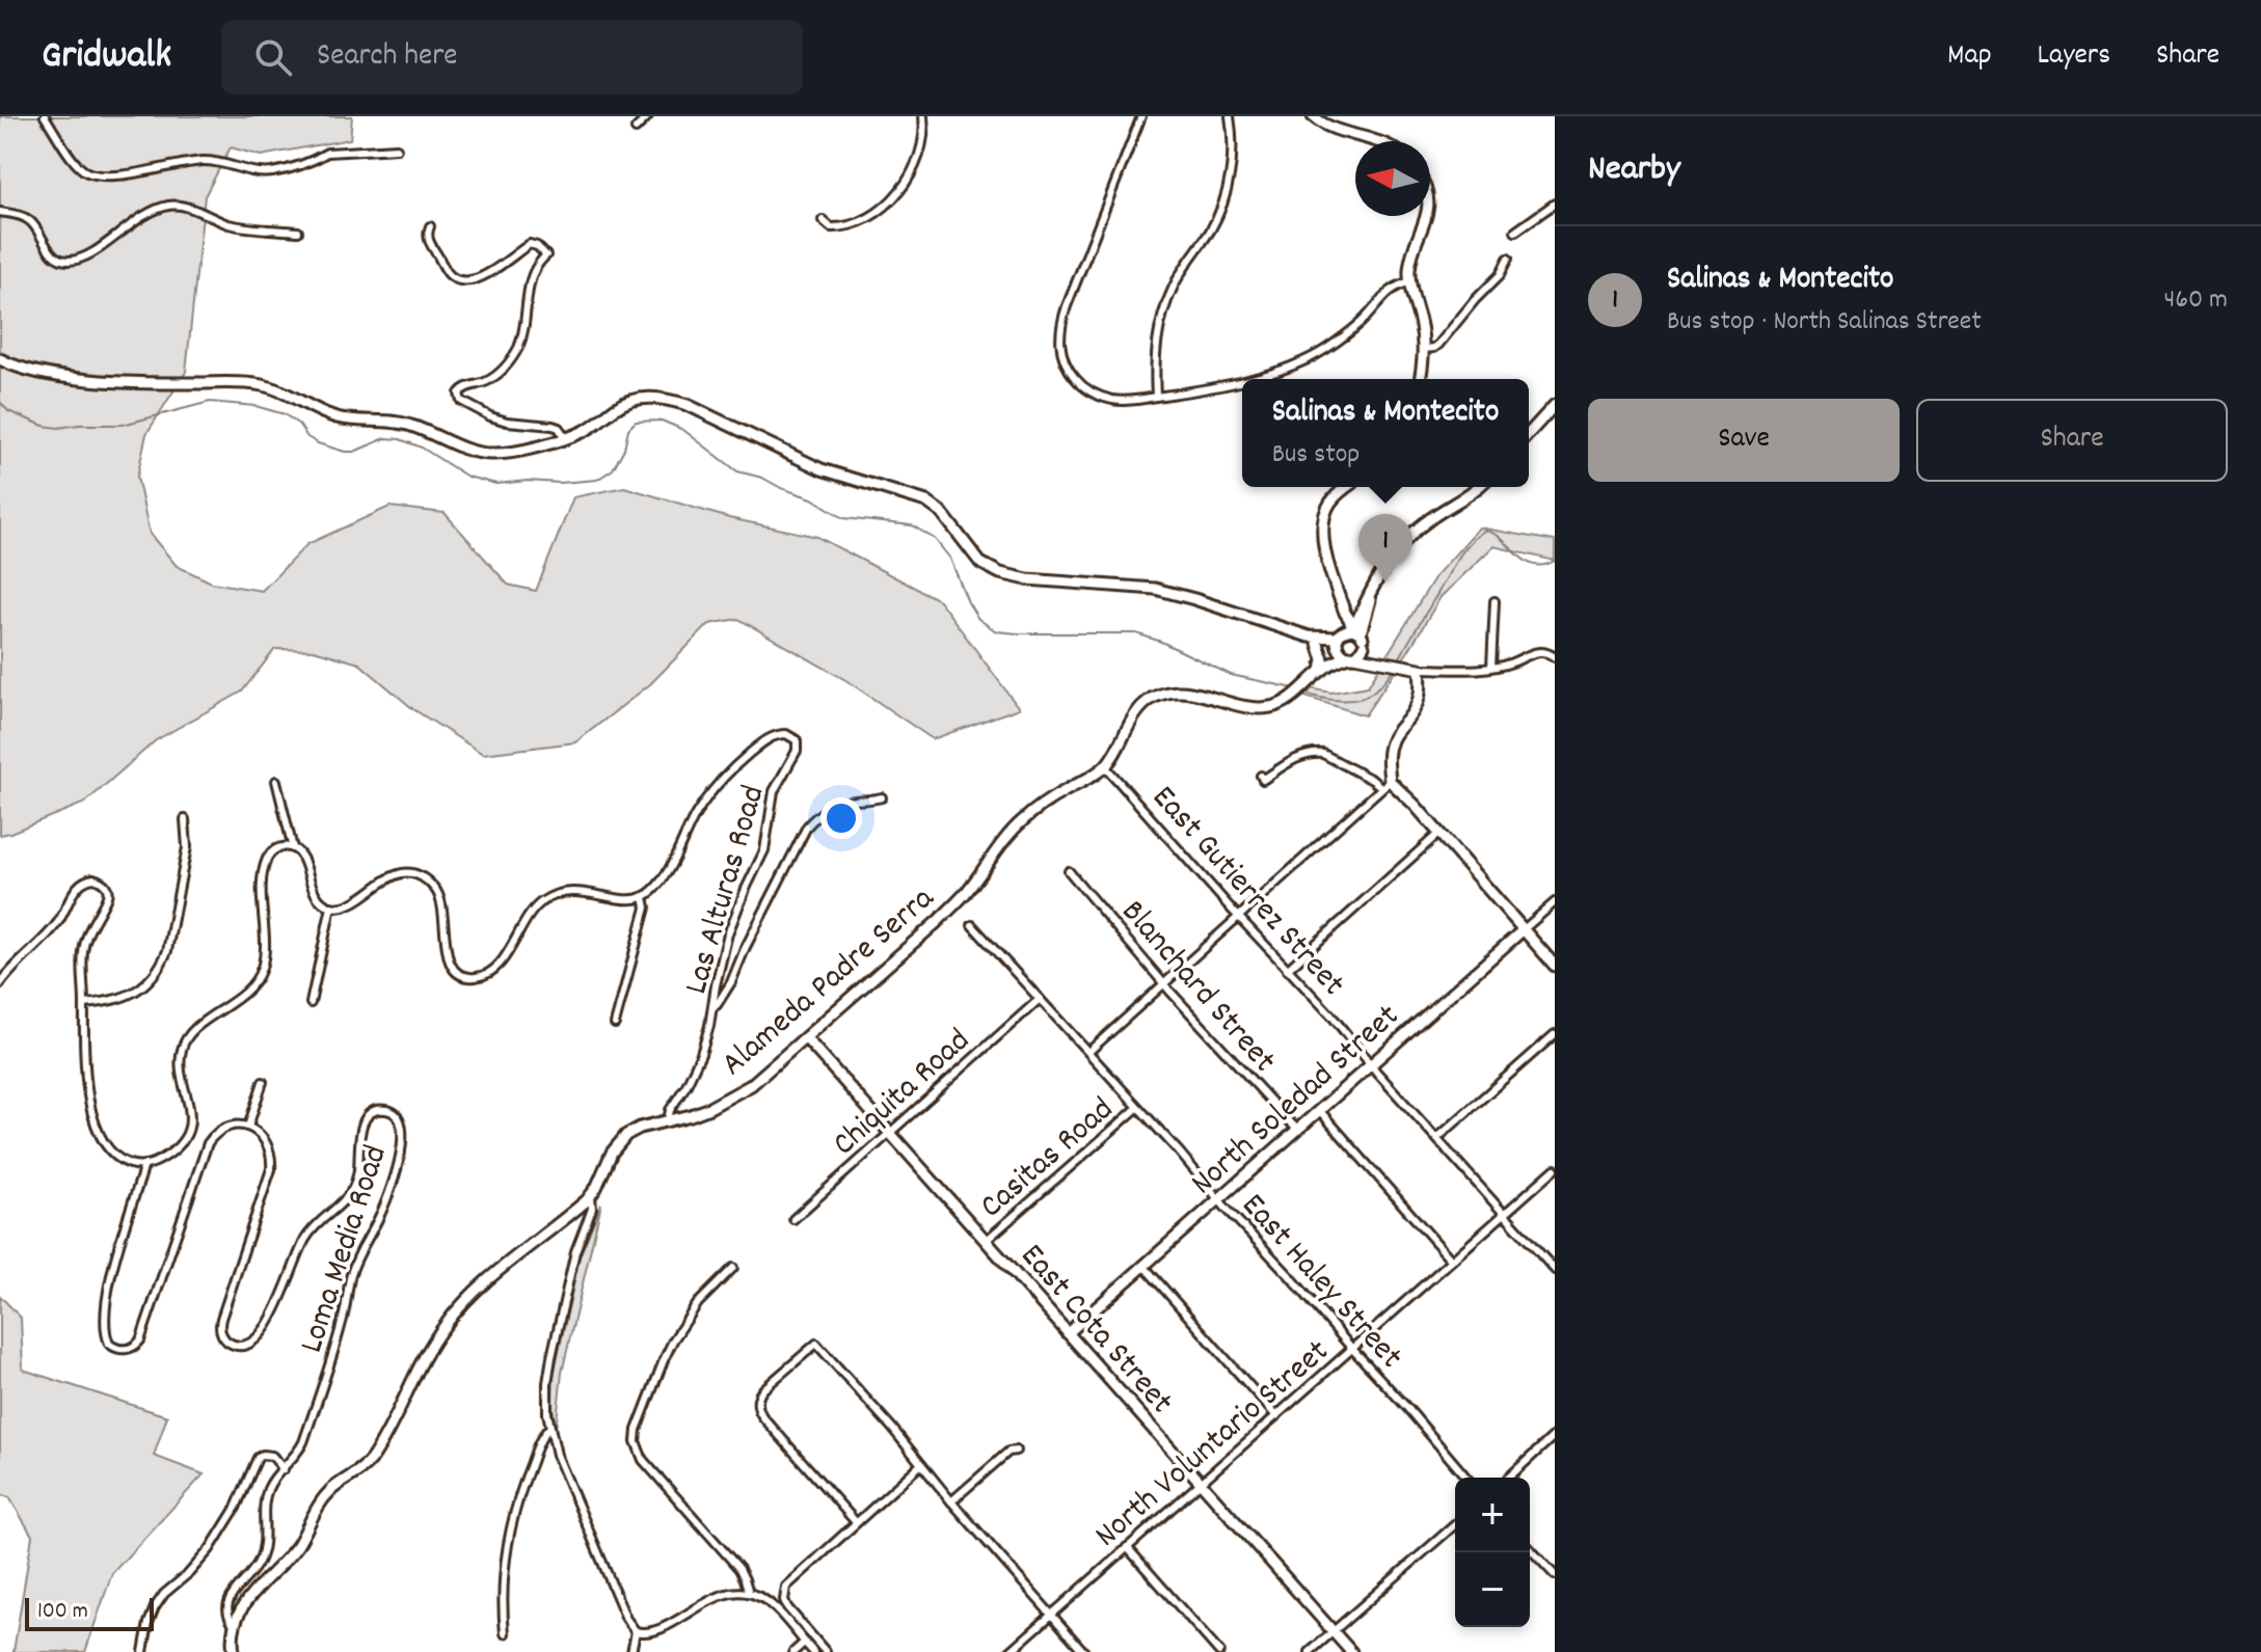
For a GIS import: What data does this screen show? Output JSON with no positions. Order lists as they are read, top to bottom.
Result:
{
  "streets": {
    "street": [
      "Las Alturas Road",
      "East Gutierrez Street",
      "Alameda Padre Serra",
      "Blanchard Street",
      "Chiquita Road",
      "North Soledad Street",
      "Casitas Road",
      "Loma Media Road",
      "East Haley Street",
      "East Cota Street",
      "North Voluntario Street"
    ]
  },
  "crossings": [
    ["Las Alturas Road", "Alameda Padre Serra"],
    ["East Gutierrez Street", "Alameda Padre Serra"],
    ["East Gutierrez Street", "North Soledad Street"],
    ["East Gutierrez Street", "North Voluntario Street"],
    ["Alameda Padre Serra", "Loma Media Road"],
    ["Alameda Padre Serra", "East Cota Street"],
    ["Blanchard Street", "North Soledad Street"],
    ["Chiquita Road", "East Haley Street"],
    ["Chiquita Road", "East Cota Street"],
    ["North Soledad Street", "East Haley Street"],
    ["North Soledad Street", "East Cota Street"],
    ["Casitas Road", "East Haley Street"],
    ["Casitas Road", "East Cota Street"],
    ["East Haley Street", "North Voluntario Street"],
    ["East Cota Street", "North Voluntario Street"]
  ],
  "scale_bar": "100 m",
  "north": "left",
  "page": {
    "header": "Gridwalk",
    "search": "Search here",
    "nav": ["Map", "Layers", "Share"],
    "heading": "Nearby",
    "list": [
      {
        "mark": "1",
        "name": "Salinas & Montecito",
        "note": "Bus stop · North Salinas Street",
        "value": "460 m"
      }
    ],
    "buttons": ["Save", "Share"],
    "popup": ["Salinas & Montecito", "Bus stop"],
    "pins": "1",
    "map_buttons": ["+", "−"],
    "scale": "100 m"
  }
}
